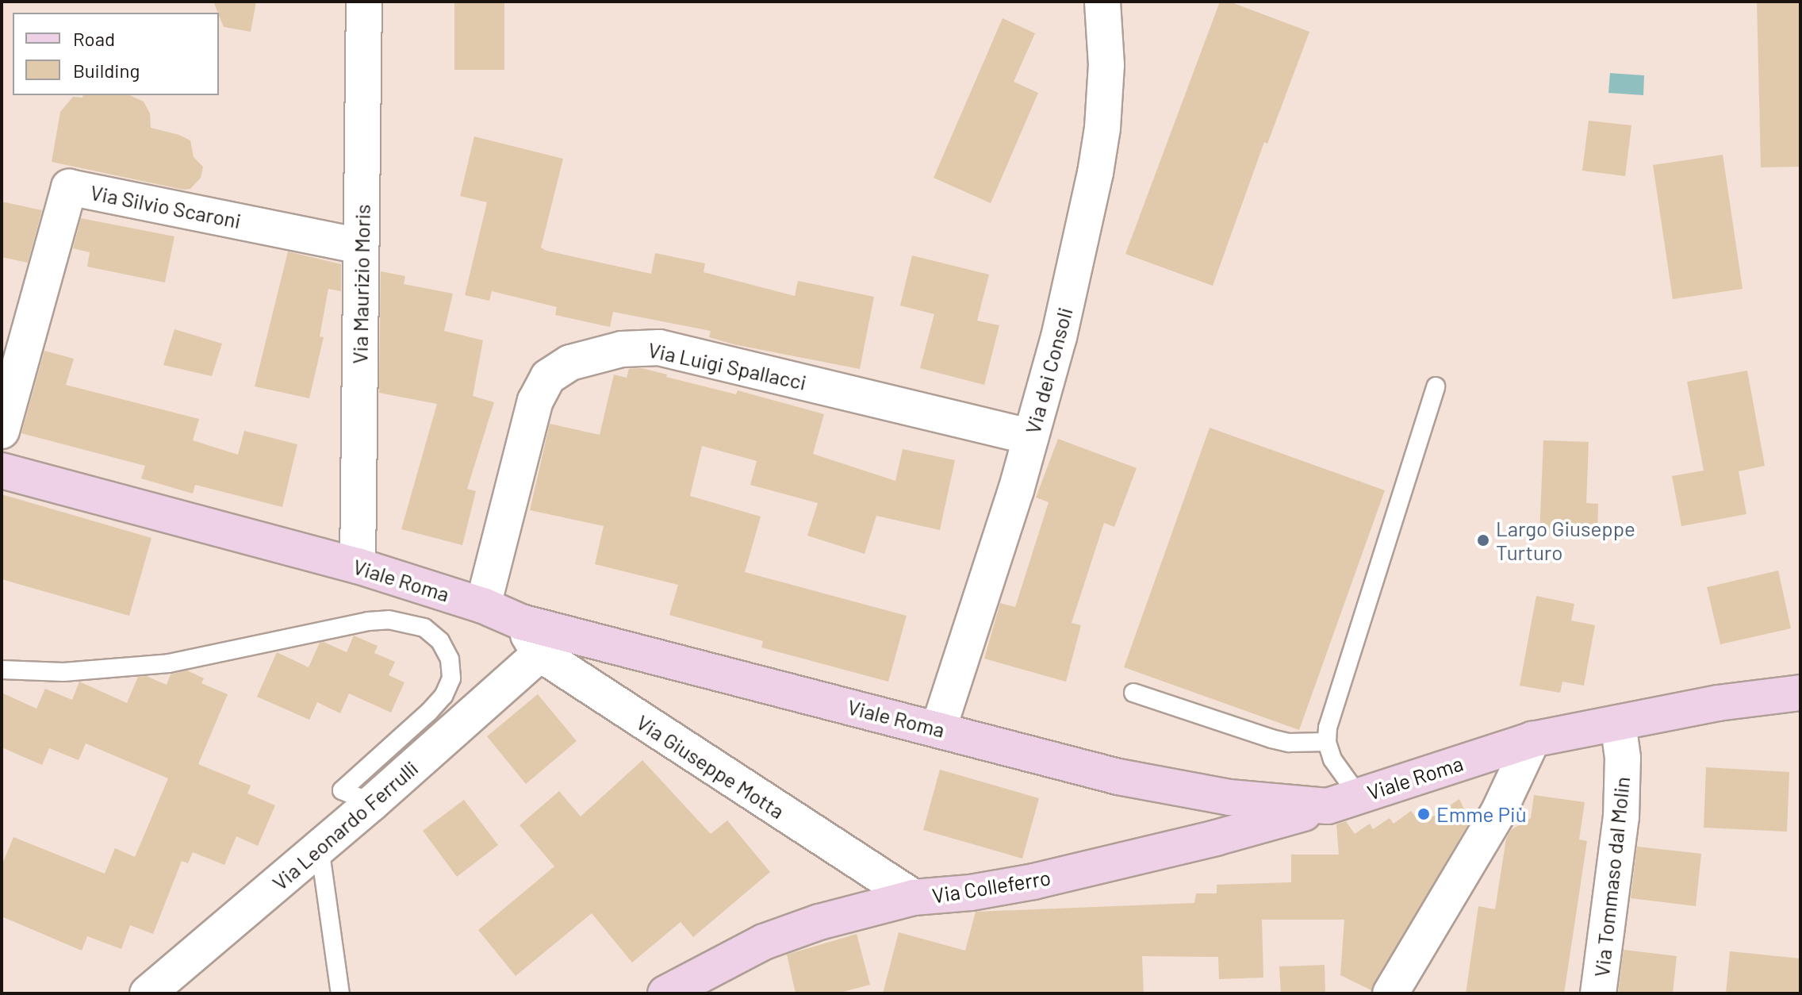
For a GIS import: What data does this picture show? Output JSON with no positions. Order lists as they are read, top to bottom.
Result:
{
  "streets": {
    "street": [
      "Via Silvio Scaroni",
      "Via Maurizio Moris",
      "Via Luigi Spallacci",
      "Via dei Consoli",
      "Viale Roma",
      "Via Giuseppe Motta",
      "Via Leonardo Ferrulli",
      "Via Tommaso dal Molin",
      "Via Colleferro"
    ]
  },
  "crossings": [
    ["Via Silvio Scaroni", "Via Maurizio Moris"],
    ["Via Maurizio Moris", "Viale Roma"],
    ["Via Luigi Spallacci", "Via dei Consoli"],
    ["Via Luigi Spallacci", "Viale Roma"],
    ["Via dei Consoli", "Viale Roma"],
    ["Viale Roma", "Via Giuseppe Motta"],
    ["Viale Roma", "Via Tommaso dal Molin"],
    ["Viale Roma", "Via Colleferro"],
    ["Via Giuseppe Motta", "Via Leonardo Ferrulli"],
    ["Via Giuseppe Motta", "Via Colleferro"]
  ],
  "places": ["Largo Giuseppe Turturo", "Emme Più"],
  "legend": ["Road", "Building"]
}
